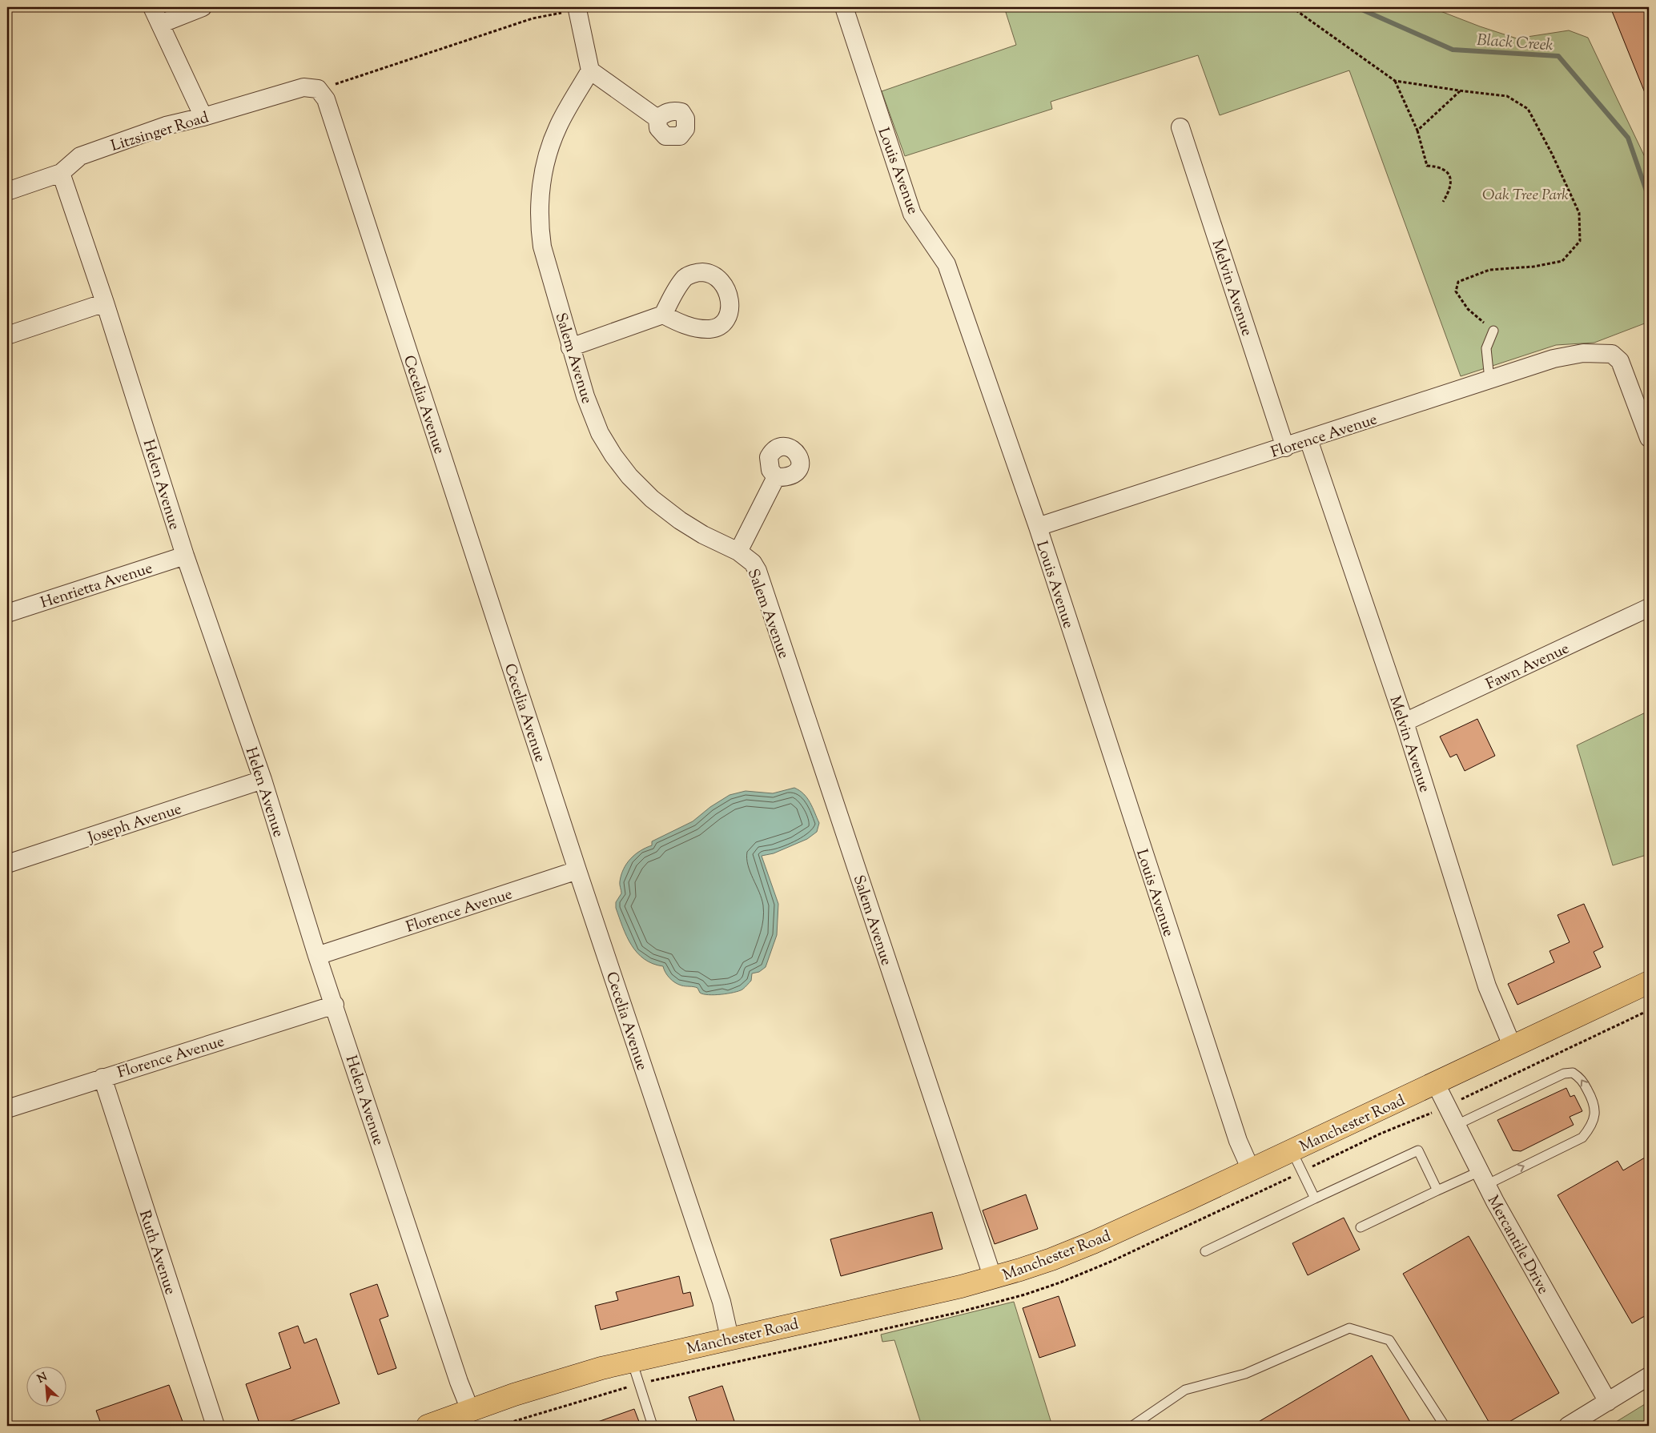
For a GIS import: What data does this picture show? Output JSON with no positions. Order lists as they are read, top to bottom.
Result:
{
  "streets": {
    "main road": ["Manchester Road"],
    "street": [
      "Litzsinger Road",
      "Louis Avenue",
      "Melvin Avenue",
      "Salem Avenue",
      "Cecelia Avenue",
      "Florence Avenue",
      "Helen Avenue",
      "Henrietta Avenue",
      "Fawn Avenue",
      "Joseph Avenue",
      "Mercantile Drive",
      "Ruth Avenue"
    ]
  },
  "crossings": [
    ["Litzsinger Road", "Cecelia Avenue"],
    ["Litzsinger Road", "Helen Avenue"],
    ["Louis Avenue", "Florence Avenue"],
    ["Louis Avenue", "Manchester Road"],
    ["Melvin Avenue", "Florence Avenue"],
    ["Melvin Avenue", "Fawn Avenue"],
    ["Melvin Avenue", "Manchester Road"],
    ["Salem Avenue", "Manchester Road"],
    ["Cecelia Avenue", "Florence Avenue"],
    ["Cecelia Avenue", "Manchester Road"],
    ["Florence Avenue", "Helen Avenue"],
    ["Florence Avenue", "Ruth Avenue"],
    ["Helen Avenue", "Henrietta Avenue"],
    ["Helen Avenue", "Joseph Avenue"],
    ["Helen Avenue", "Manchester Road"],
    ["Manchester Road", "Mercantile Drive"]
  ],
  "water": ["Black Creek"],
  "parks": ["Oak Tree Park"],
  "north": "top left"
}
